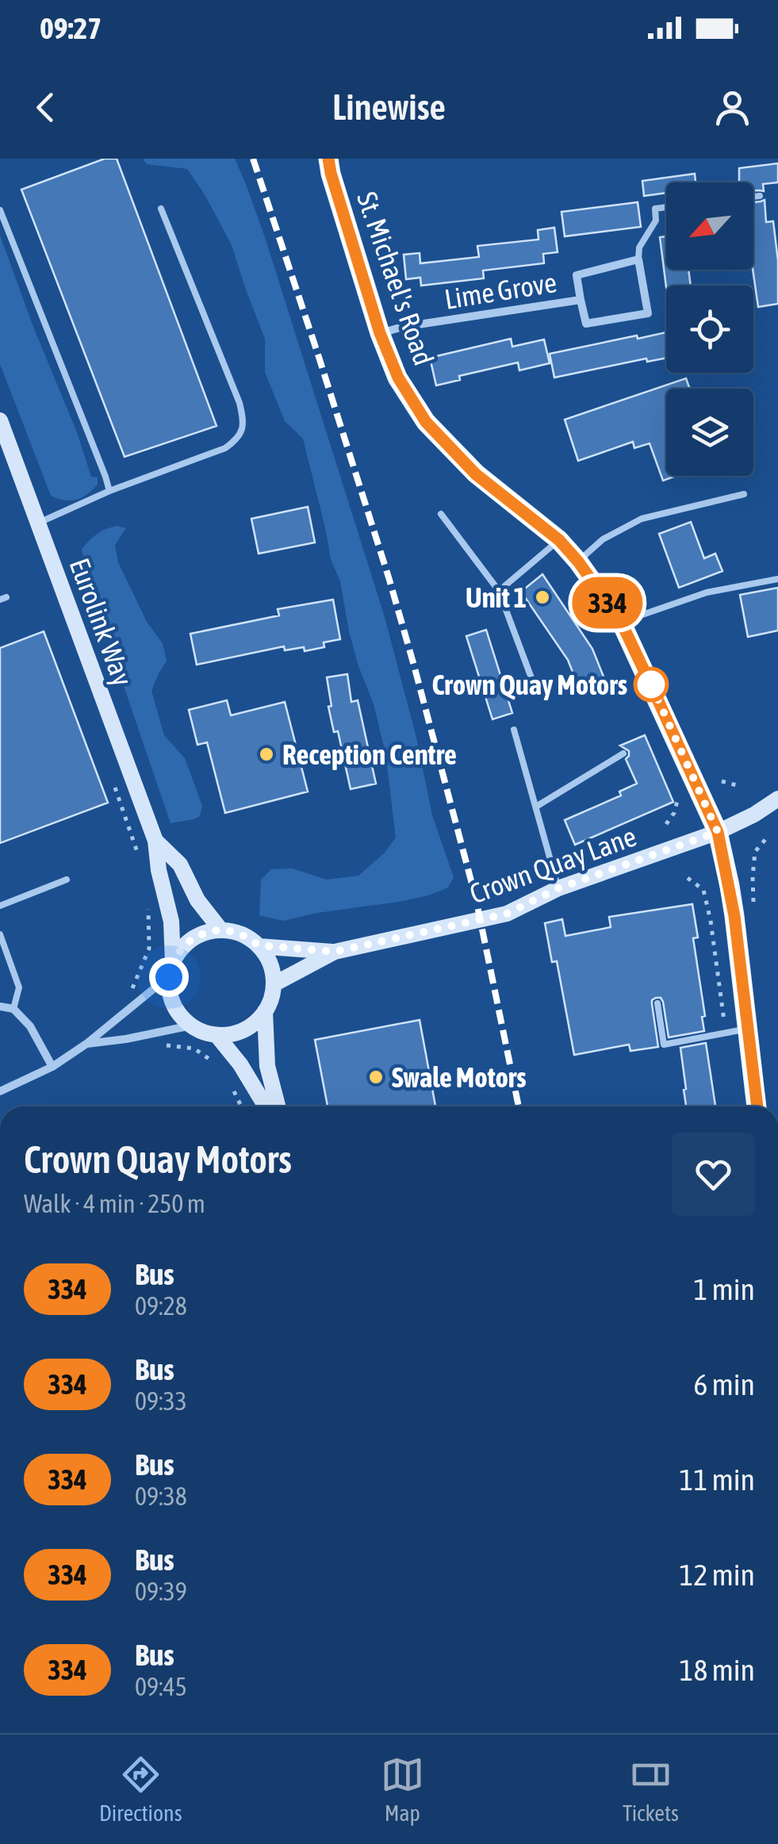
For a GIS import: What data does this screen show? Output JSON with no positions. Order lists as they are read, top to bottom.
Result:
{
  "streets": {
    "main road": ["St. Michael's Road", "Eurolink Way", "Crown Quay Lane"],
    "street": ["Lime Grove"]
  },
  "crossings": [
    ["St. Michael's Road", "Lime Grove"],
    ["St. Michael's Road", "Crown Quay Lane"],
    ["Eurolink Way", "Crown Quay Lane"]
  ],
  "places": [
    "Unit 1",
    "Crown Quay Motors",
    "Reception Centre",
    "Swale Motors"
  ],
  "lines": ["bus line 334"],
  "north": "bottom left",
  "page": {
    "status": "09:27",
    "header": "Linewise",
    "on_map": "334",
    "heading": ["Crown Quay Motors", "Walk · 4 min · 250 m"],
    "list": [
      {
        "mark": "334",
        "name": "Bus",
        "note": "09:28",
        "value": "1 min"
      },
      {
        "mark": "334",
        "name": "Bus",
        "note": "09:33",
        "value": "6 min"
      },
      {
        "mark": "334",
        "name": "Bus",
        "note": "09:38",
        "value": "11 min"
      },
      {
        "mark": "334",
        "name": "Bus",
        "note": "09:39",
        "value": "12 min"
      },
      {
        "mark": "334",
        "name": "Bus",
        "note": "09:45",
        "value": "18 min"
      }
    ],
    "tabs": ["Directions", "Map", "Tickets"]
  }
}
